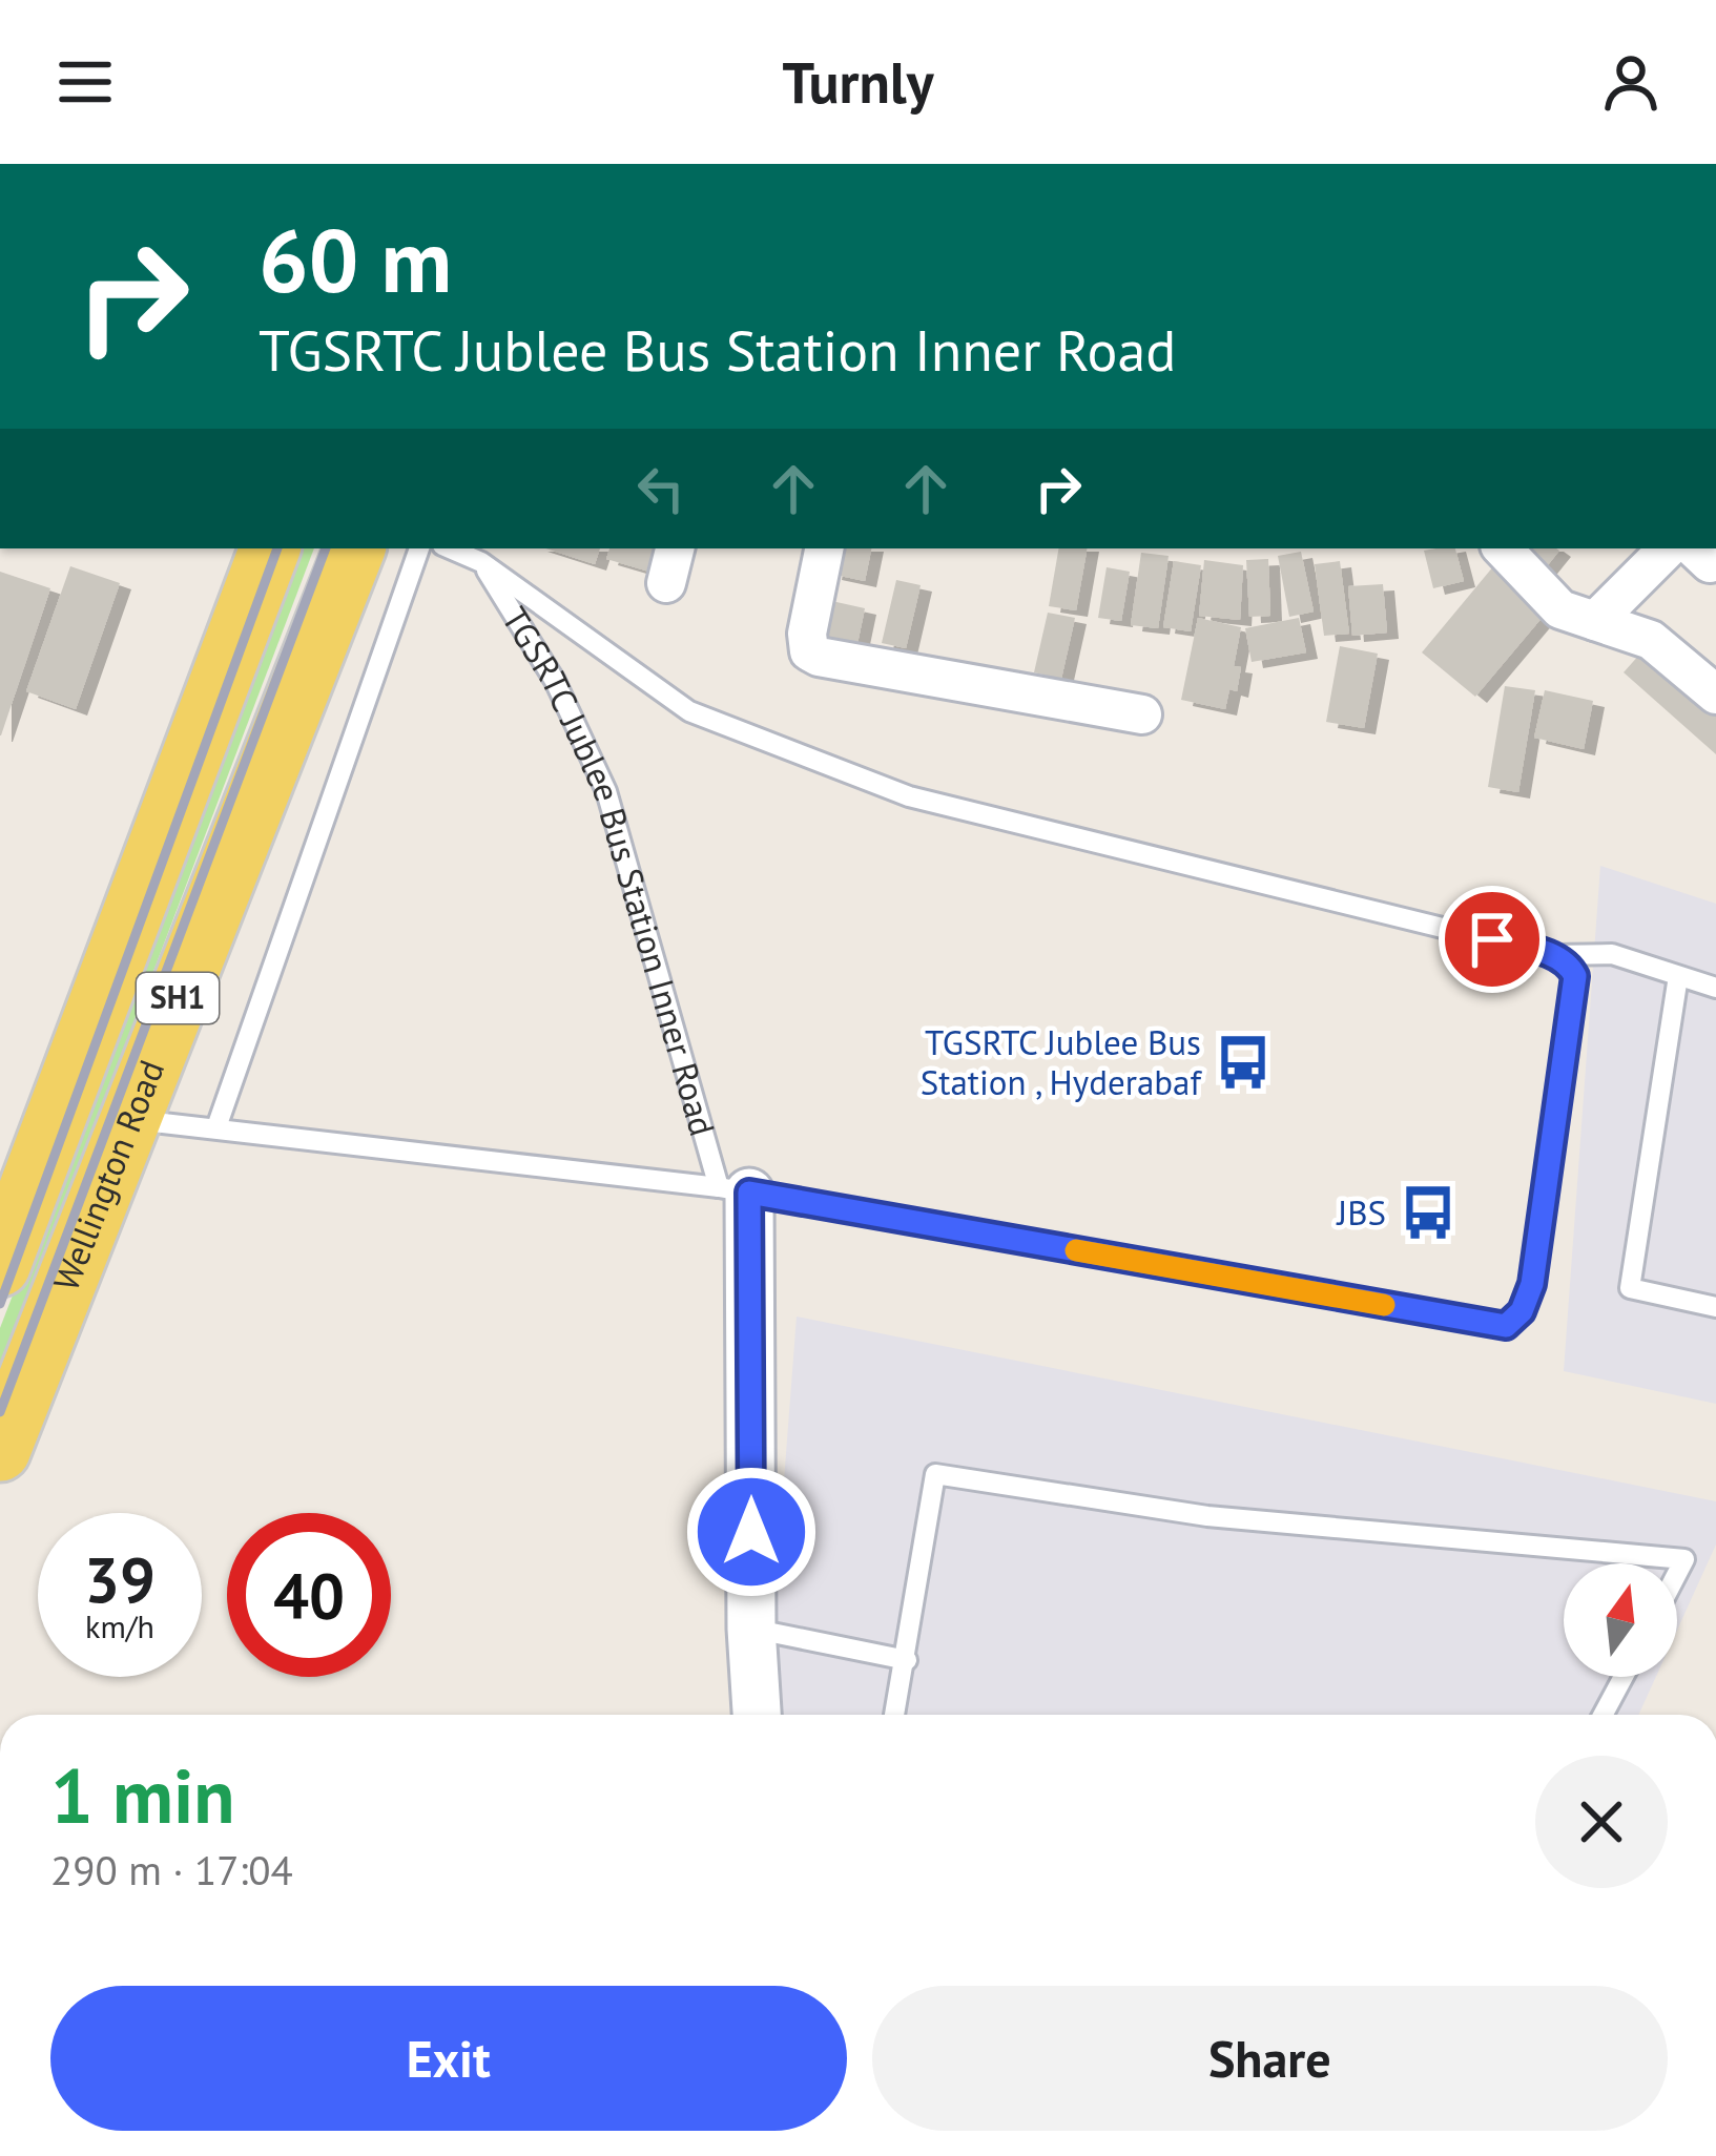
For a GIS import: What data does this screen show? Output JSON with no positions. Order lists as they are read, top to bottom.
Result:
{
  "streets": {
    "main road": ["SH1", "Wellington Road"],
    "street": ["TGSRTC Jublee Bus Station Inner Road"]
  },
  "crossings": [
    ["TGSRTC Jublee Bus Station Inner Road", "Wellington Road"]
  ],
  "places": {
    "bus stop": ["TGSRTC Jublee Bus Station , Hyderabaf", "JBS"]
  },
  "north": "top",
  "page": {
    "header": "Turnly",
    "turn": ["60 m", "TGSRTC Jublee Bus Station Inner Road"],
    "speed": "39 km/h",
    "limit": "40",
    "heading": ["1 min", "290 m · 17:04"],
    "buttons": ["Exit", "Share"]
  }
}
